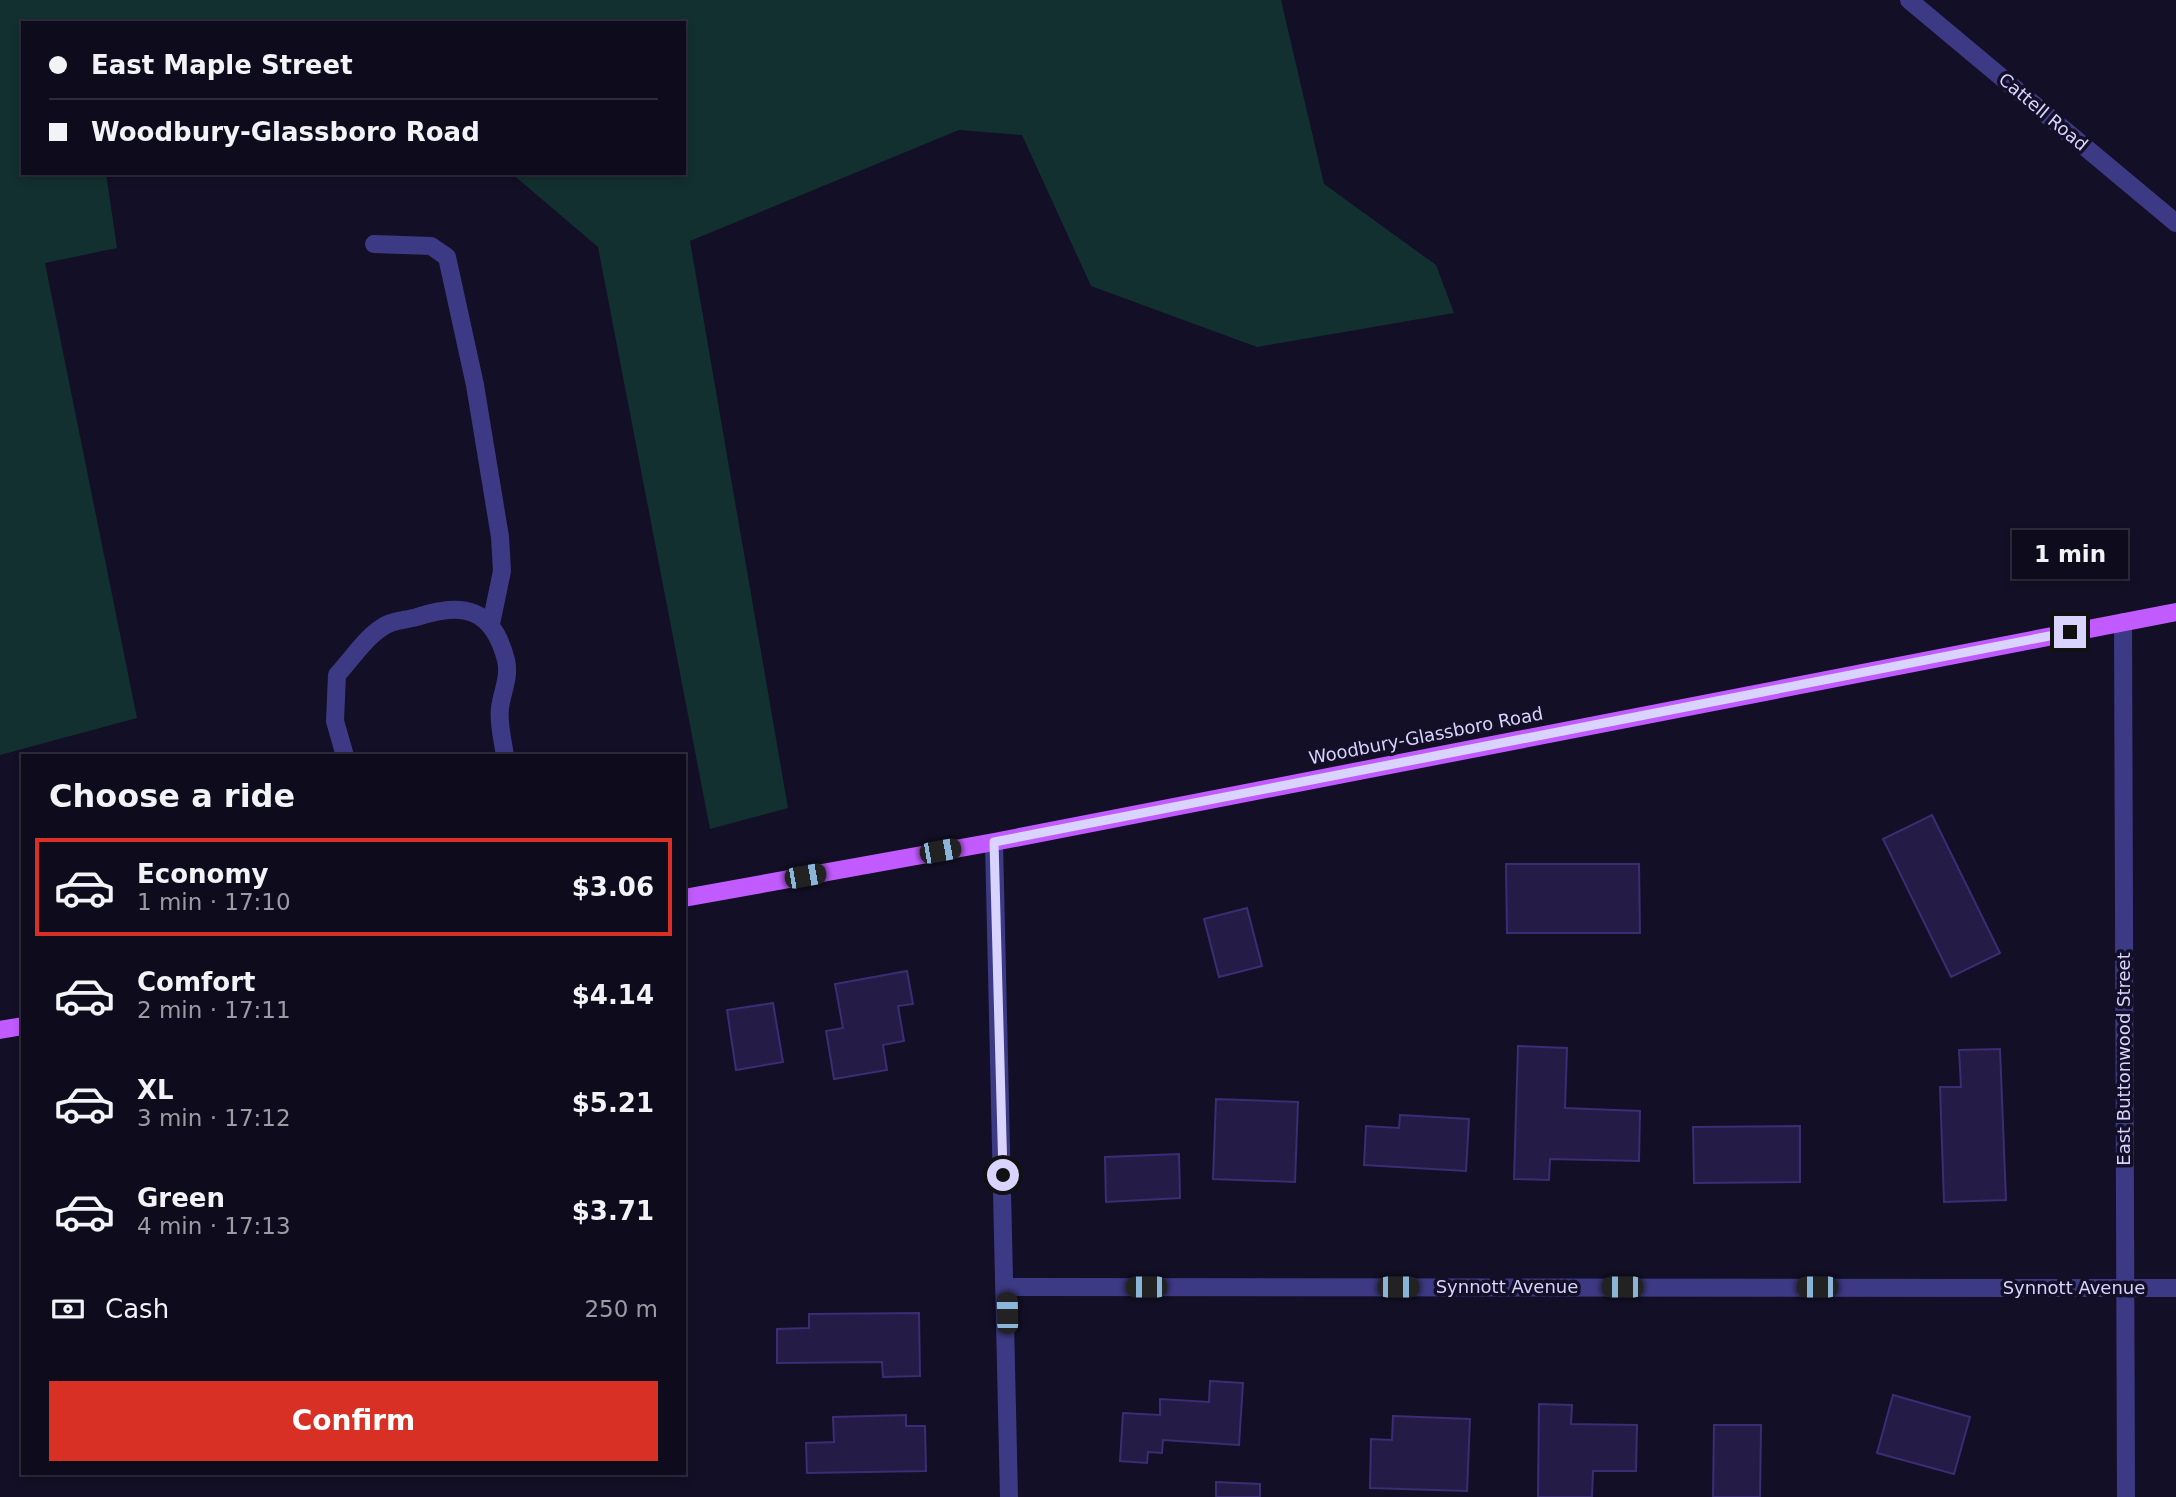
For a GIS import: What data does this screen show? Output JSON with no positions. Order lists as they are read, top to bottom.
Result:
{
  "streets": {
    "main road": ["Woodbury-Glassboro Road"],
    "street": ["Cattell Road", "East Buttonwood Street", "Synnott Avenue"]
  },
  "crossings": [
    ["Woodbury-Glassboro Road", "East Buttonwood Street"],
    ["East Buttonwood Street", "Synnott Avenue"]
  ],
  "page": {
    "banner": ["East Maple Street", "Woodbury-Glassboro Road"],
    "bubble": "1 min",
    "heading": "Choose a ride",
    "list": [
      {
        "name": "Economy",
        "note": "1 min · 17:10",
        "value": "$3.06"
      },
      {
        "name": "Comfort",
        "note": "2 min · 17:11",
        "value": "$4.14"
      },
      {
        "name": "XL",
        "note": "3 min · 17:12",
        "value": "$5.21"
      },
      {
        "name": "Green",
        "note": "4 min · 17:13",
        "value": "$3.71"
      }
    ],
    "pay": ["Cash", "250 m"],
    "buttons": "Confirm"
  }
}
